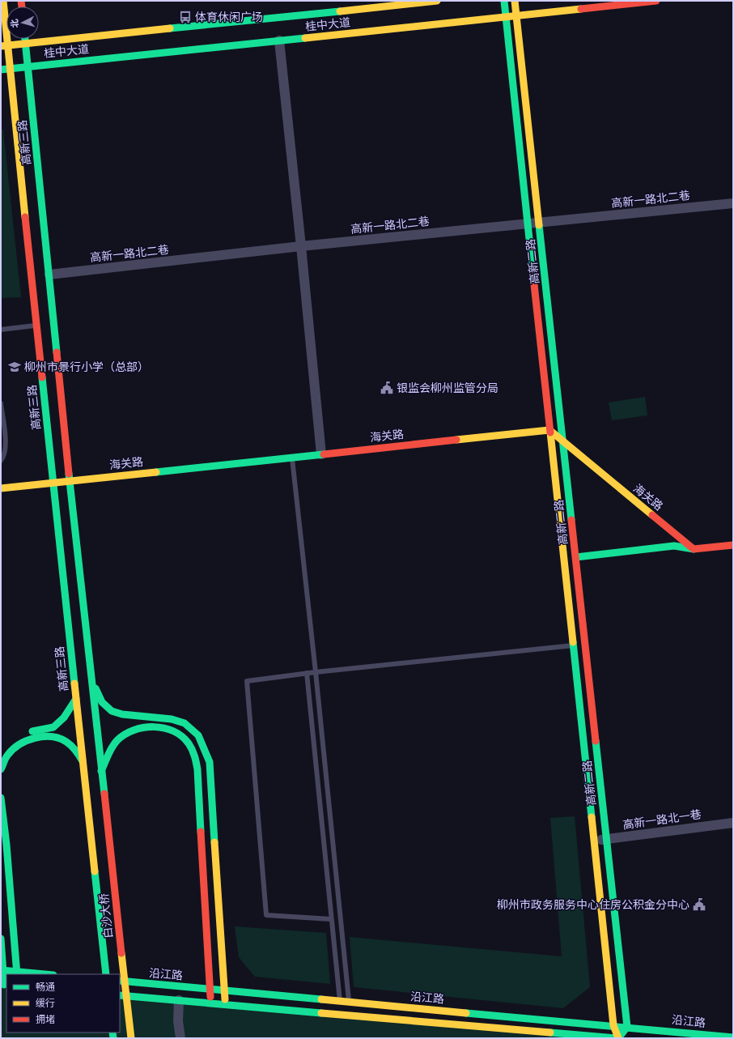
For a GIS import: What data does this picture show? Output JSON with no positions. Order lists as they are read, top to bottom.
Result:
{
  "streets": {
    "main road": [
      "桂中大道",
      "高新三路",
      "高新二路",
      "海关路",
      "白沙大桥",
      "沿江路"
    ],
    "street": ["高新一路北二巷", "高新一路北一巷"]
  },
  "crossings": [
    ["桂中大道", "高新三路"],
    ["桂中大道", "高新二路"],
    ["高新三路", "高新一路北二巷"],
    ["高新三路", "海关路"],
    ["高新三路", "白沙大桥"],
    ["高新一路北二巷", "高新二路"],
    ["高新二路", "海关路"],
    ["高新二路", "高新一路北一巷"],
    ["高新二路", "沿江路"]
  ],
  "places": {
    "bus stop": ["体育休闲广场"],
    "school or university": ["柳州市景行小学（总部）"],
    "public building": ["银监会柳州监管分局", "柳州市政务服务中心住房公积金分中心"]
  },
  "legend": ["畅通", "缓行", "拥堵"],
  "north": "left"
}
